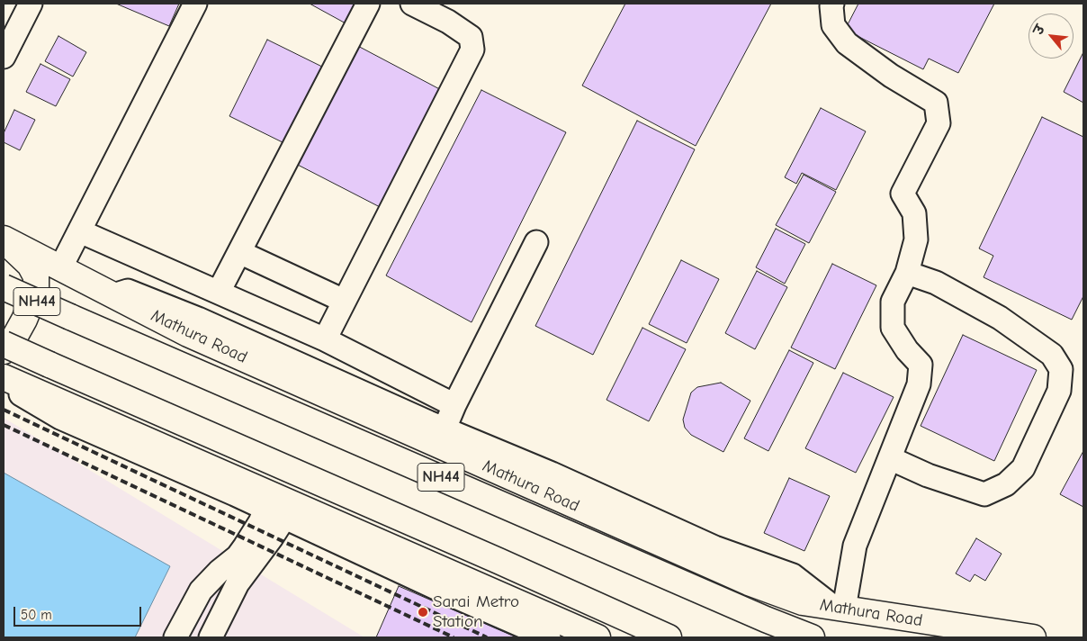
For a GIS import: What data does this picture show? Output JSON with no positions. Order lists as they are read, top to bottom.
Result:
{
  "streets": {
    "main road": ["NH44", "Mathura Road"]
  },
  "places": ["Sarai Metro Station"],
  "scale_bar": "50 m",
  "north": "top left"
}
